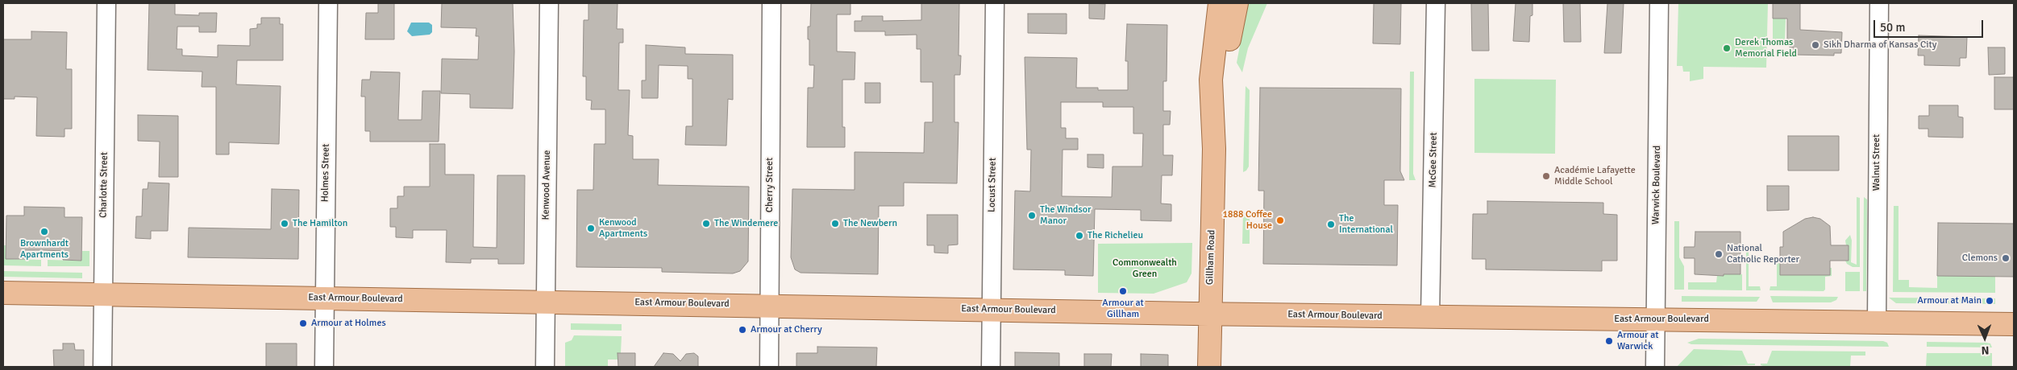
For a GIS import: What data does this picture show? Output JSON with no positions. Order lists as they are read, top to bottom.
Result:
{
  "streets": {
    "main road": ["Gillham Road", "East Armour Boulevard"],
    "street": [
      "McGee Street",
      "Walnut Street",
      "Holmes Street",
      "Charlotte Street",
      "Kenwood Avenue",
      "Cherry Street",
      "Locust Street",
      "Warwick Boulevard"
    ]
  },
  "crossings": [
    ["McGee Street", "East Armour Boulevard"],
    ["Walnut Street", "East Armour Boulevard"],
    ["Holmes Street", "East Armour Boulevard"],
    ["Charlotte Street", "East Armour Boulevard"],
    ["Kenwood Avenue", "East Armour Boulevard"],
    ["Cherry Street", "East Armour Boulevard"],
    ["Locust Street", "East Armour Boulevard"],
    ["Warwick Boulevard", "East Armour Boulevard"],
    ["Gillham Road", "East Armour Boulevard"]
  ],
  "parks": ["Commonwealth Green"],
  "places": [
    "Sikh Dharma of Kansas City",
    "Derek Thomas Memorial Field",
    "Académie Lafayette Middle School",
    "The Windsor Manor",
    "1888 Coffee House",
    "The Hamilton",
    "The Windemere",
    "The Newbern",
    "The International",
    "Kenwood Apartments",
    "Brownhardt Apartments",
    "The Richelieu",
    "National Catholic Reporter",
    "Clemons",
    "Armour at Gillham",
    "Armour at Main",
    "Armour at Holmes",
    "Armour at Cherry",
    "Armour at Warwick"
  ],
  "scale_bar": "50 m",
  "north": "bottom"
}
